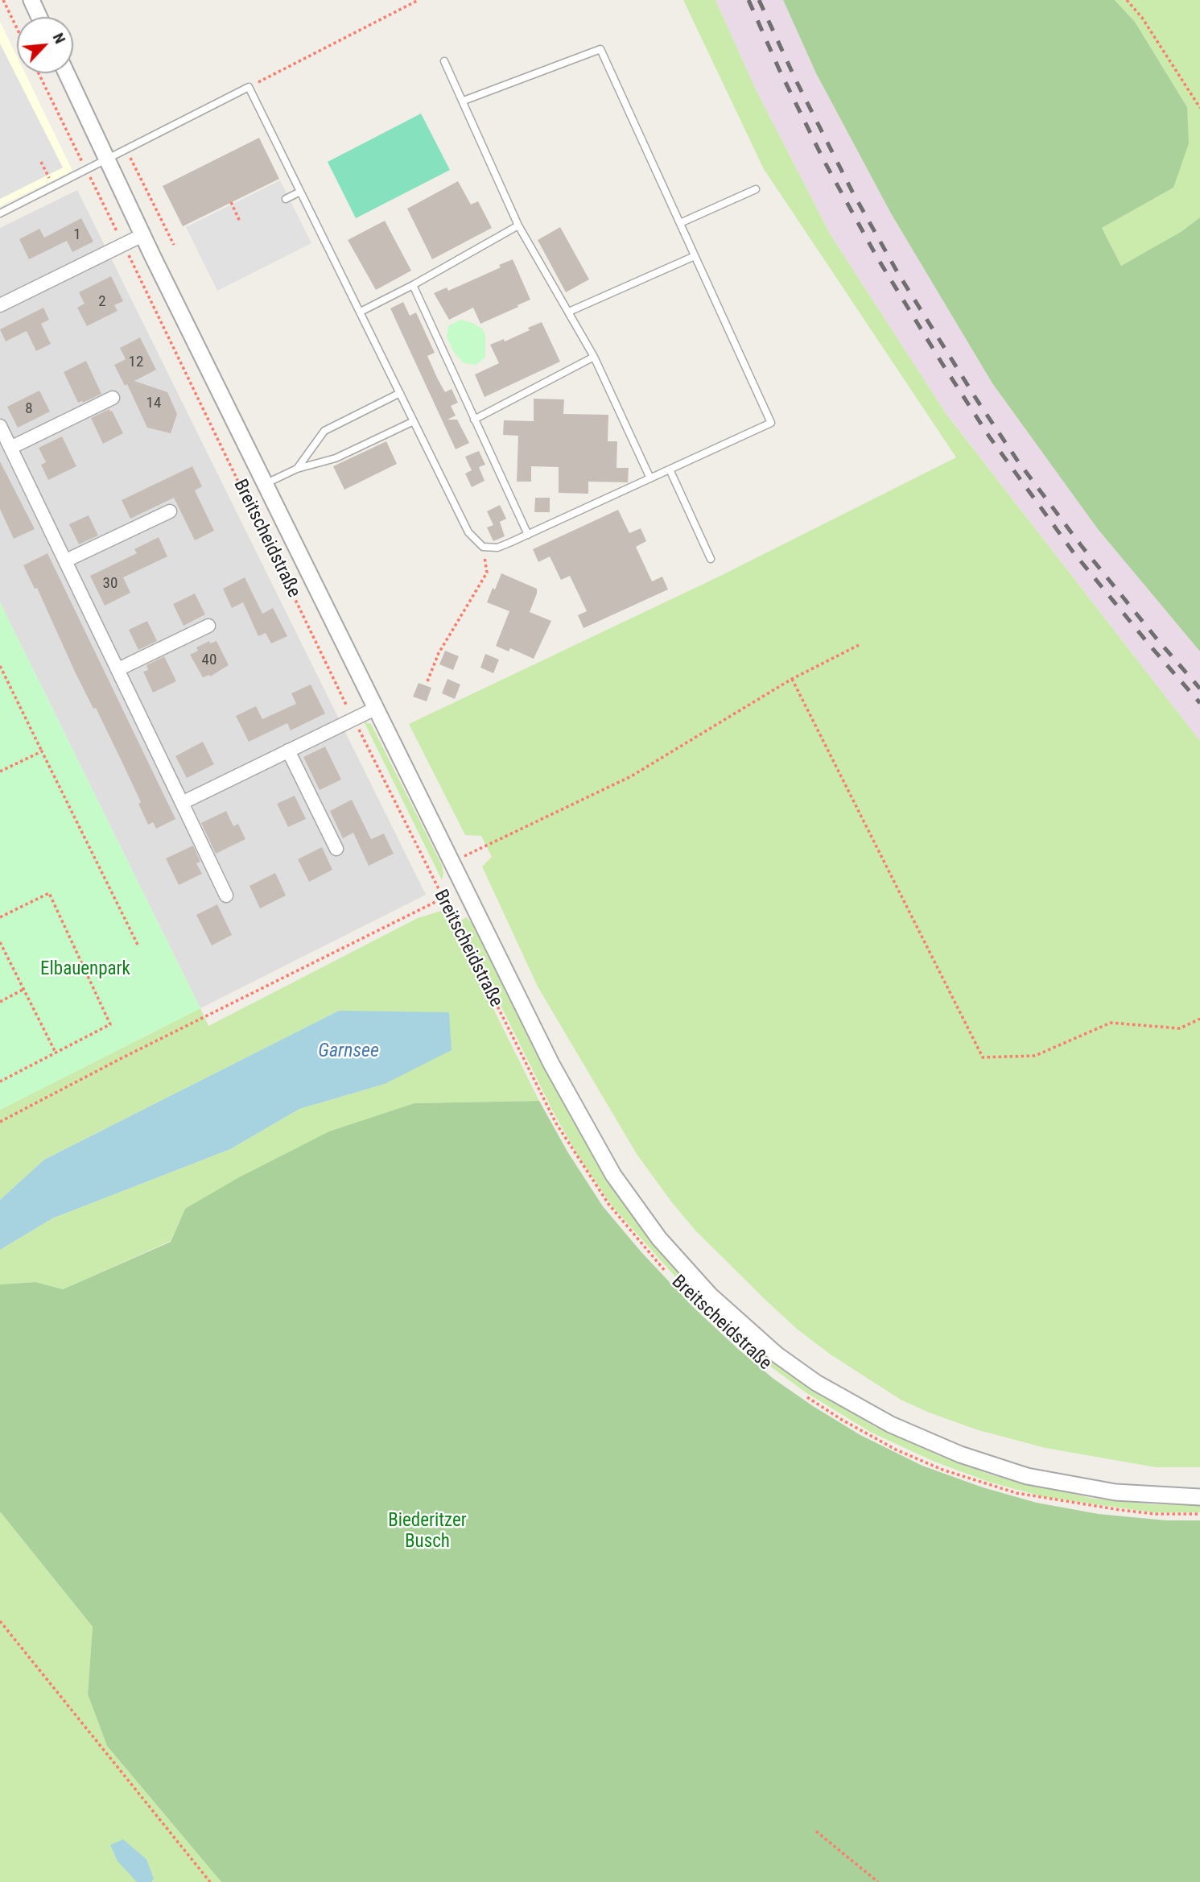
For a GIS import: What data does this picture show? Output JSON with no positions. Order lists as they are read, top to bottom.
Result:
{
  "streets": {
    "street": ["Breitscheidstraße"]
  },
  "water": ["Garnsee"],
  "parks": ["Elbauenpark", "Biederitzer Busch"],
  "house_numbers": [
    "1",
    "2",
    "12",
    "14",
    "8",
    "30",
    "40"
  ],
  "north": "top right"
}
